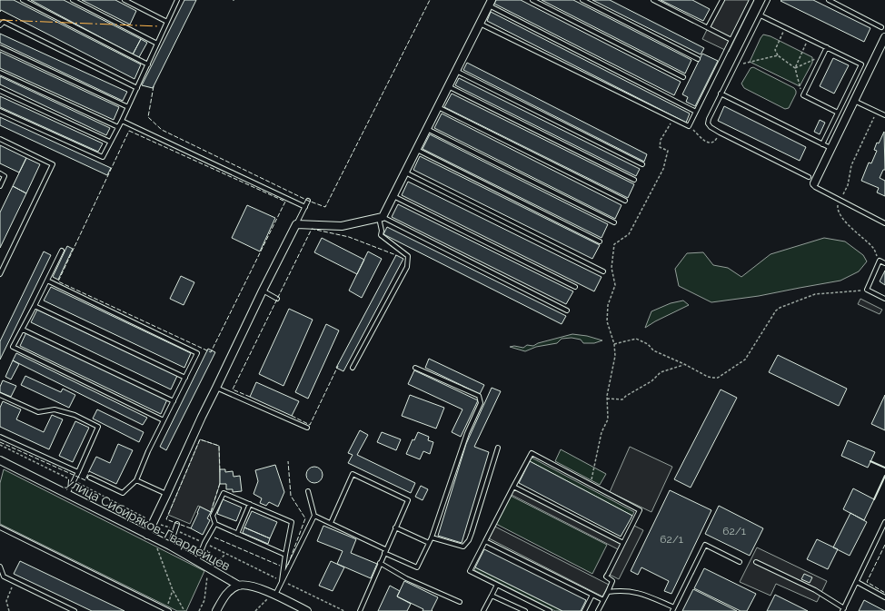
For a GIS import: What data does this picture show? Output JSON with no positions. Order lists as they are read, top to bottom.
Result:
{
  "streets": {
    "street": ["улица Сибиряков-Гвардейцев"]
  },
  "house_numbers": ["62/1", "62/1"]
}
